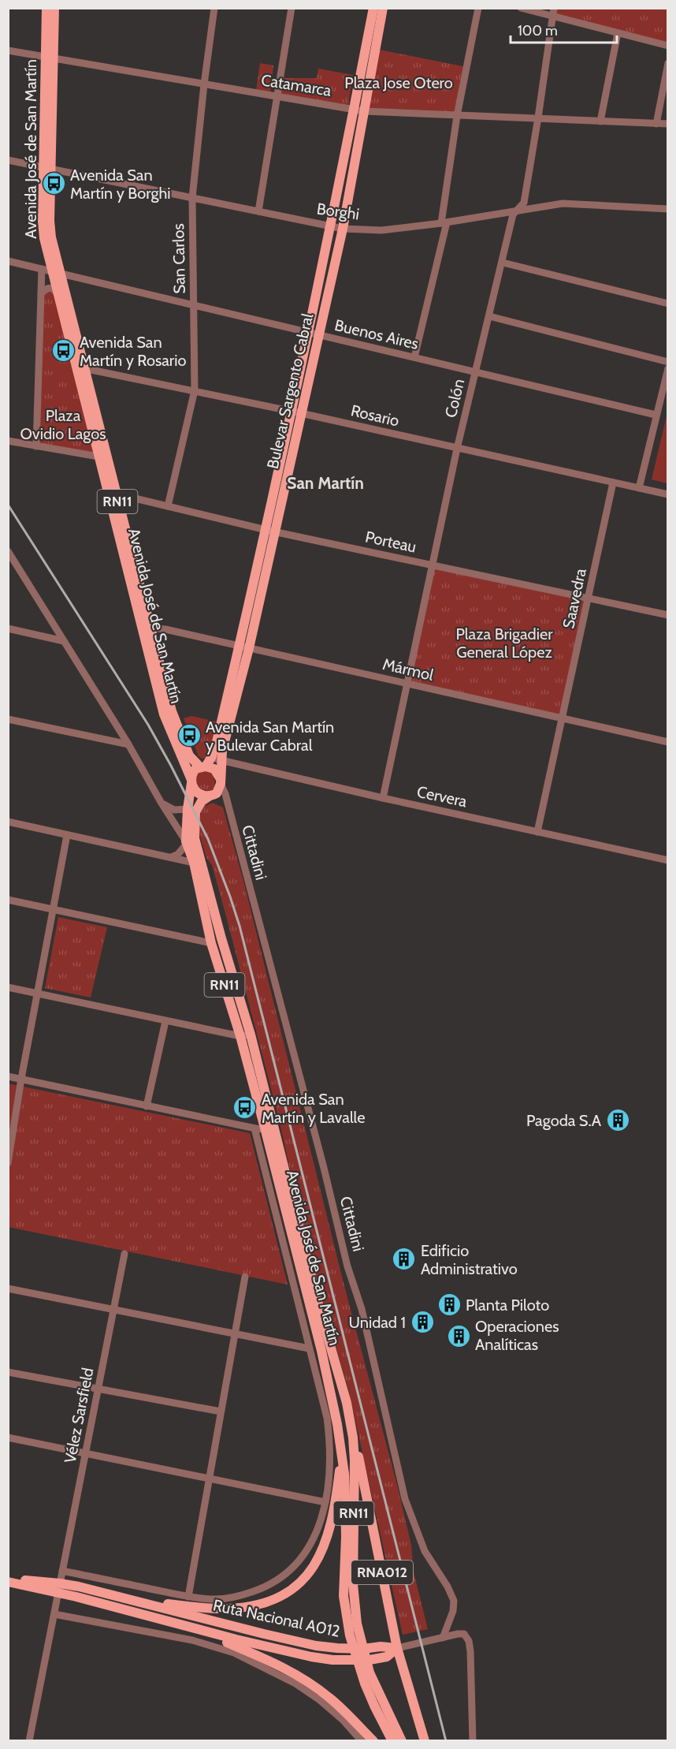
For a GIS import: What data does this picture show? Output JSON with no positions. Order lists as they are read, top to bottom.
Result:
{
  "streets": {
    "main road": [
      "Avenida José de San Martín",
      "Bulevar Sargento Cabral",
      "RN11",
      "RNA012",
      "Ruta Nacional A012"
    ],
    "street": [
      "Catamarca",
      "Borghi",
      "San Carlos",
      "Buenos Aires",
      "Colón",
      "Rosario",
      "Porteau",
      "Saavedra",
      "Mármol",
      "Cervera",
      "Cittadini",
      "Vélez Sarsfield"
    ]
  },
  "crossings": [
    ["Catamarca", "Avenida José de San Martín"],
    ["Catamarca", "San Carlos"],
    ["Catamarca", "Bulevar Sargento Cabral"],
    ["Catamarca", "Colón"],
    ["Avenida José de San Martín", "Borghi"],
    ["Avenida José de San Martín", "Buenos Aires"],
    ["Avenida José de San Martín", "Bulevar Sargento Cabral"],
    ["Avenida José de San Martín", "Rosario"],
    ["Avenida José de San Martín", "RN11"],
    ["Avenida José de San Martín", "Porteau"],
    ["Avenida José de San Martín", "Mármol"],
    ["Avenida José de San Martín", "Cittadini"],
    ["Avenida José de San Martín", "RNA012"],
    ["Borghi", "San Carlos"],
    ["Borghi", "Bulevar Sargento Cabral"],
    ["Borghi", "Colón"],
    ["San Carlos", "Buenos Aires"],
    ["San Carlos", "Rosario"],
    ["San Carlos", "Porteau"],
    ["Buenos Aires", "Bulevar Sargento Cabral"],
    ["Buenos Aires", "Colón"],
    ["Bulevar Sargento Cabral", "Rosario"],
    ["Bulevar Sargento Cabral", "RN11"],
    ["Bulevar Sargento Cabral", "Porteau"],
    ["Bulevar Sargento Cabral", "Mármol"],
    ["Bulevar Sargento Cabral", "Cervera"],
    ["Bulevar Sargento Cabral", "Cittadini"],
    ["Colón", "Rosario"],
    ["Colón", "Porteau"],
    ["Colón", "Mármol"],
    ["Colón", "Cervera"],
    ["Rosario", "Saavedra"],
    ["RN11", "Cittadini"],
    ["Porteau", "Saavedra"],
    ["Saavedra", "Mármol"],
    ["Saavedra", "Cervera"],
    ["Vélez Sarsfield", "Ruta Nacional A012"],
    ["RNA012", "Ruta Nacional A012"]
  ],
  "districts": ["San Martín"],
  "parks": ["Plaza Jose Otero", "Plaza Ovidio Lagos", "Plaza Brigadier General López"],
  "places": {
    "bus stop": [
      "Avenida San Martín y Borghi",
      "Avenida San Martín y Rosario",
      "Avenida San Martín y Bulevar Cabral",
      "Avenida San Martín y Lavalle"
    ],
    "building": [
      "Pagoda S.A",
      "Edificio Administrativo",
      "Planta Piloto",
      "Unidad 1",
      "Operaciones Analíticas"
    ]
  },
  "scale_bar": "100 m"
}
